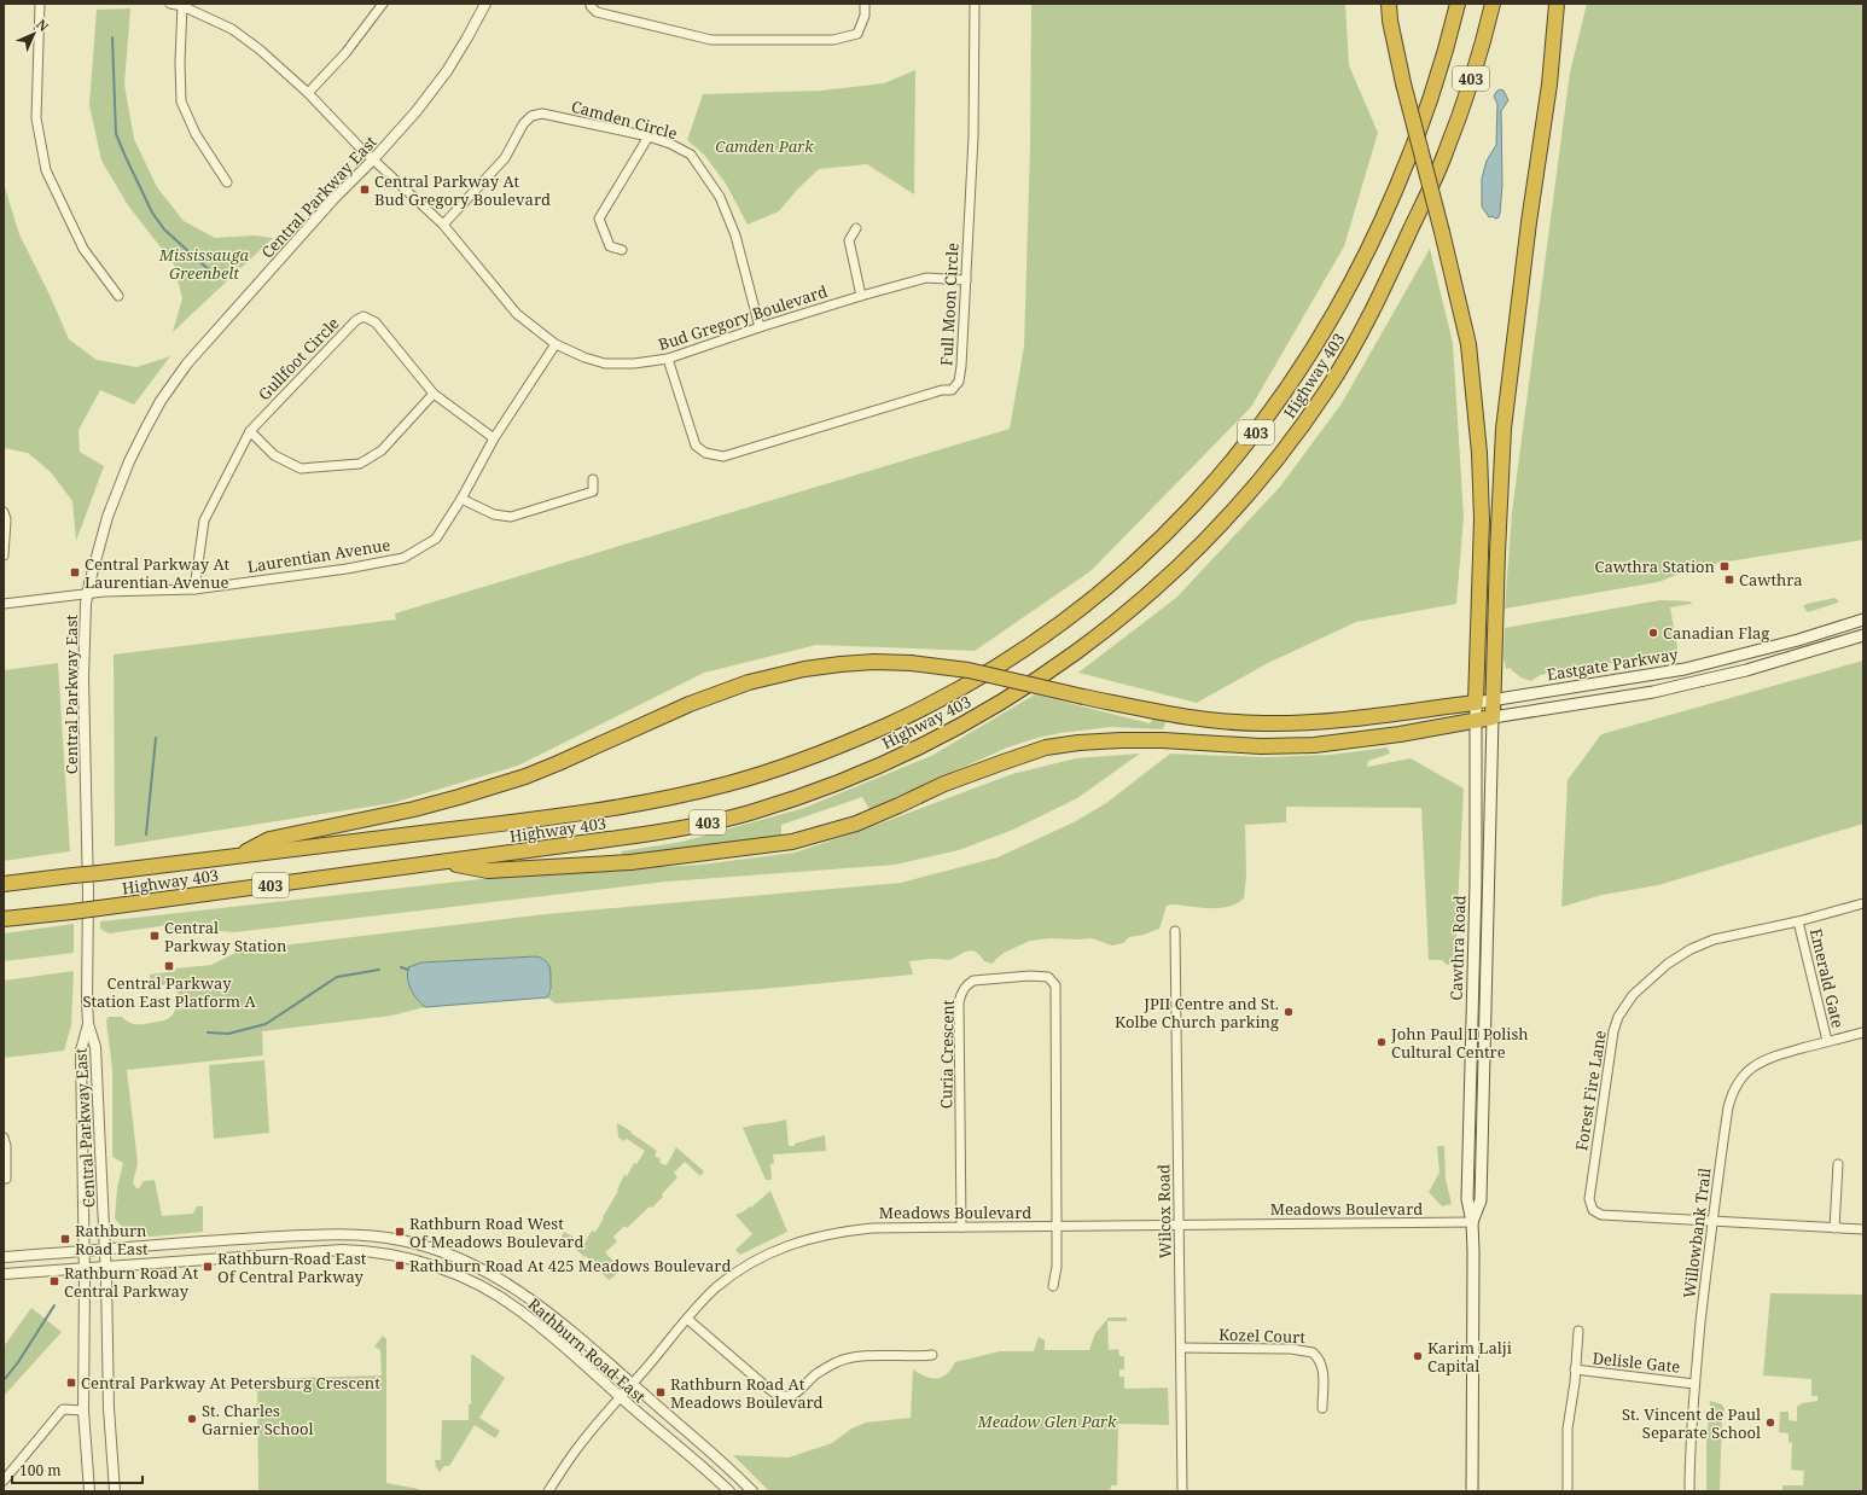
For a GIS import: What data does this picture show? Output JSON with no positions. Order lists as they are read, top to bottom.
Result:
{
  "streets": {
    "highway": ["403", "Highway 403"],
    "main road": ["Eastgate Parkway", "Cawthra Road"],
    "street": [
      "Camden Circle",
      "Central Parkway East",
      "Full Moon Circle",
      "Bud Gregory Boulevard",
      "Gullfoot Circle",
      "Laurentian Avenue",
      "Emerald Gate",
      "Curia Crescent",
      "Forest Fire Lane",
      "Meadows Boulevard",
      "Wilcox Road",
      "Willowbank Trail",
      "Kozel Court",
      "Rathburn Road East",
      "Delisle Gate"
    ]
  },
  "crossings": [
    ["Camden Circle", "Bud Gregory Boulevard"],
    ["Central Parkway East", "Bud Gregory Boulevard"],
    ["Central Parkway East", "Laurentian Avenue"],
    ["Central Parkway East", "Rathburn Road East"],
    ["Full Moon Circle", "Bud Gregory Boulevard"],
    ["Bud Gregory Boulevard", "Laurentian Avenue"],
    ["Gullfoot Circle", "Laurentian Avenue"],
    ["Eastgate Parkway", "Cawthra Road"],
    ["Cawthra Road", "Meadows Boulevard"],
    ["Emerald Gate", "Forest Fire Lane"],
    ["Emerald Gate", "Willowbank Trail"],
    ["Curia Crescent", "Meadows Boulevard"],
    ["Forest Fire Lane", "Willowbank Trail"],
    ["Meadows Boulevard", "Wilcox Road"],
    ["Meadows Boulevard", "Rathburn Road East"],
    ["Wilcox Road", "Kozel Court"],
    ["Willowbank Trail", "Delisle Gate"]
  ],
  "parks": ["Camden Park", "Mississauga Greenbelt", "Meadow Glen Park"],
  "places": {
    "transit": [
      "Central Parkway At Bud Gregory Boulevard",
      "Cawthra Station",
      "Central Parkway At Laurentian Avenue",
      "Cawthra",
      "Central Parkway Station",
      "Central Parkway Station East Platform A",
      "Rathburn Road West Of Meadows Boulevard",
      "Rathburn Road East",
      "Rathburn Road At 425 Meadows Boulevard",
      "Rathburn Road East Of Central Parkway",
      "Rathburn Road At Central Parkway",
      "Central Parkway At Petersburg Crescent",
      "Rathburn Road At Meadows Boulevard"
    ],
    "other": [
      "Canadian Flag",
      "JPII Centre and St. Kolbe Church parking",
      "John Paul II Polish Cultural Centre",
      "Karim Lalji Capital",
      "St. Charles Garnier School",
      "St. Vincent de Paul Separate School"
    ]
  },
  "scale_bar": "100 m",
  "north": "top right"
}
